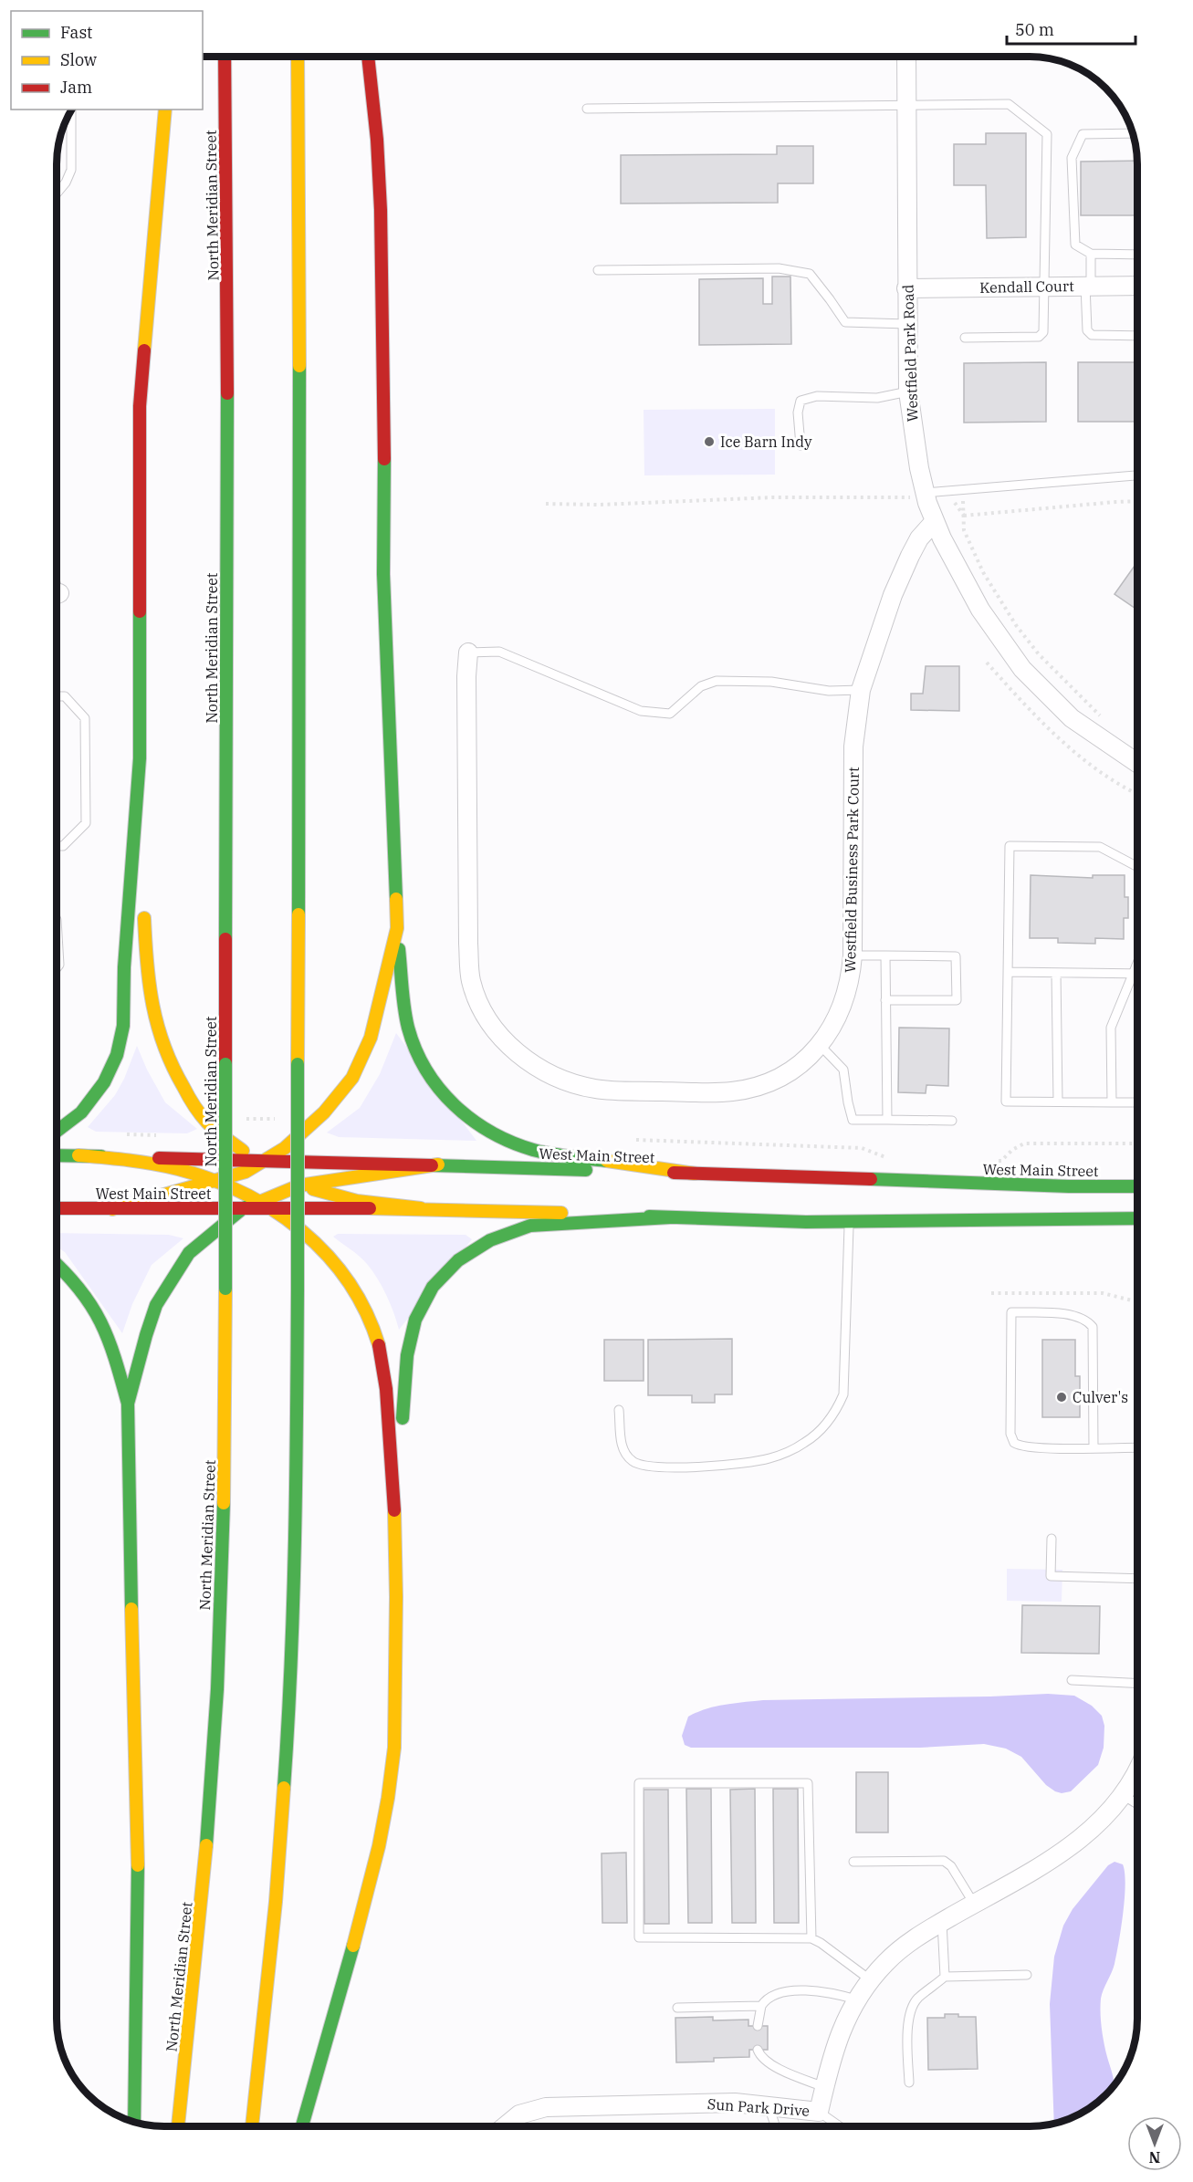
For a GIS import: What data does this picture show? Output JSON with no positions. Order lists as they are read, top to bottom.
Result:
{
  "streets": {
    "main road": ["North Meridian Street", "West Main Street"],
    "street": [
      "Kendall Court",
      "Westfield Park Road",
      "Westfield Business Park Court",
      "Sun Park Drive"
    ]
  },
  "crossings": [
    ["Kendall Court", "Westfield Park Road"],
    ["Westfield Park Road", "Westfield Business Park Court"]
  ],
  "places": ["Ice Barn Indy", "Culver's"],
  "legend": ["Fast", "Slow", "Jam"],
  "scale_bar": "50 m",
  "north": "bottom"
}
